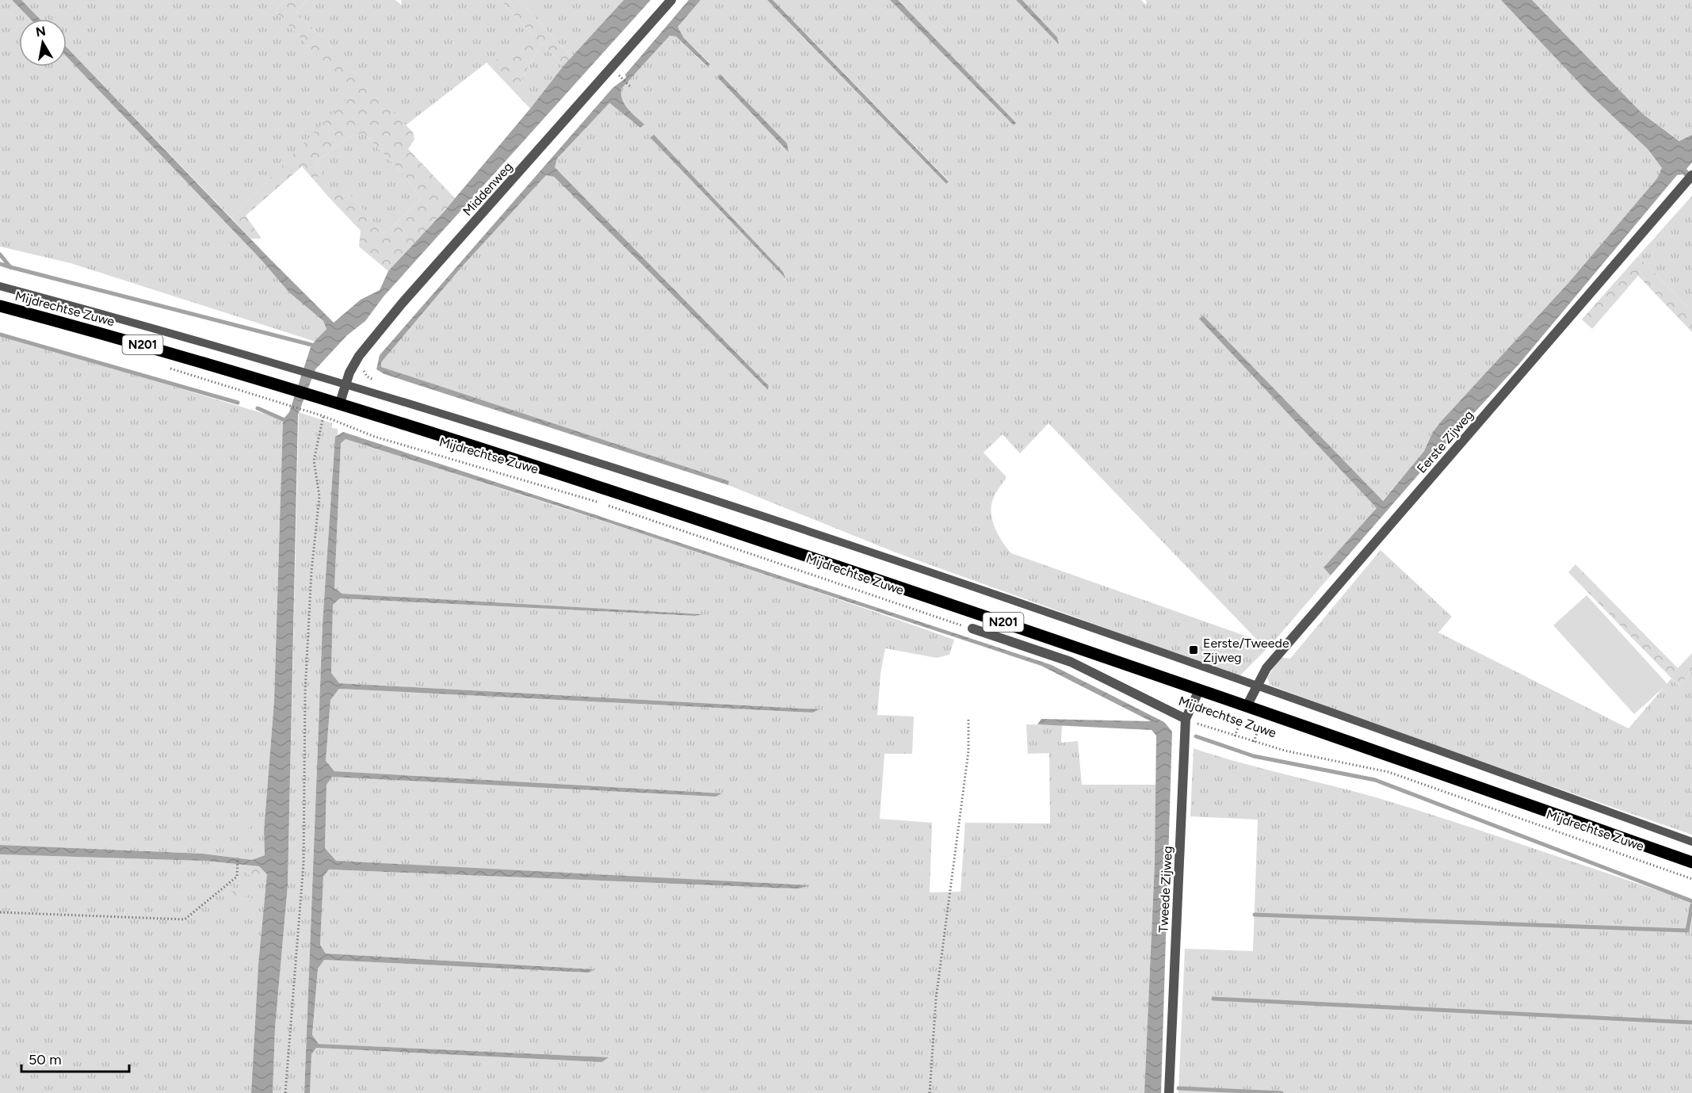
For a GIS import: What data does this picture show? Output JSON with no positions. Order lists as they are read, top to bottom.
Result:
{
  "streets": {
    "main road": ["Mijdrechtse Zuwe", "N201"],
    "street": ["Middenweg", "Eerste Zijweg", "Tweede Zijweg"]
  },
  "crossings": [
    ["Middenweg", "Mijdrechtse Zuwe"],
    ["Mijdrechtse Zuwe", "Eerste Zijweg"],
    ["Mijdrechtse Zuwe", "Tweede Zijweg"]
  ],
  "places": {
    "transit": ["Eerste/Tweede Zijweg"]
  },
  "scale_bar": "50 m",
  "north": "top"
}
